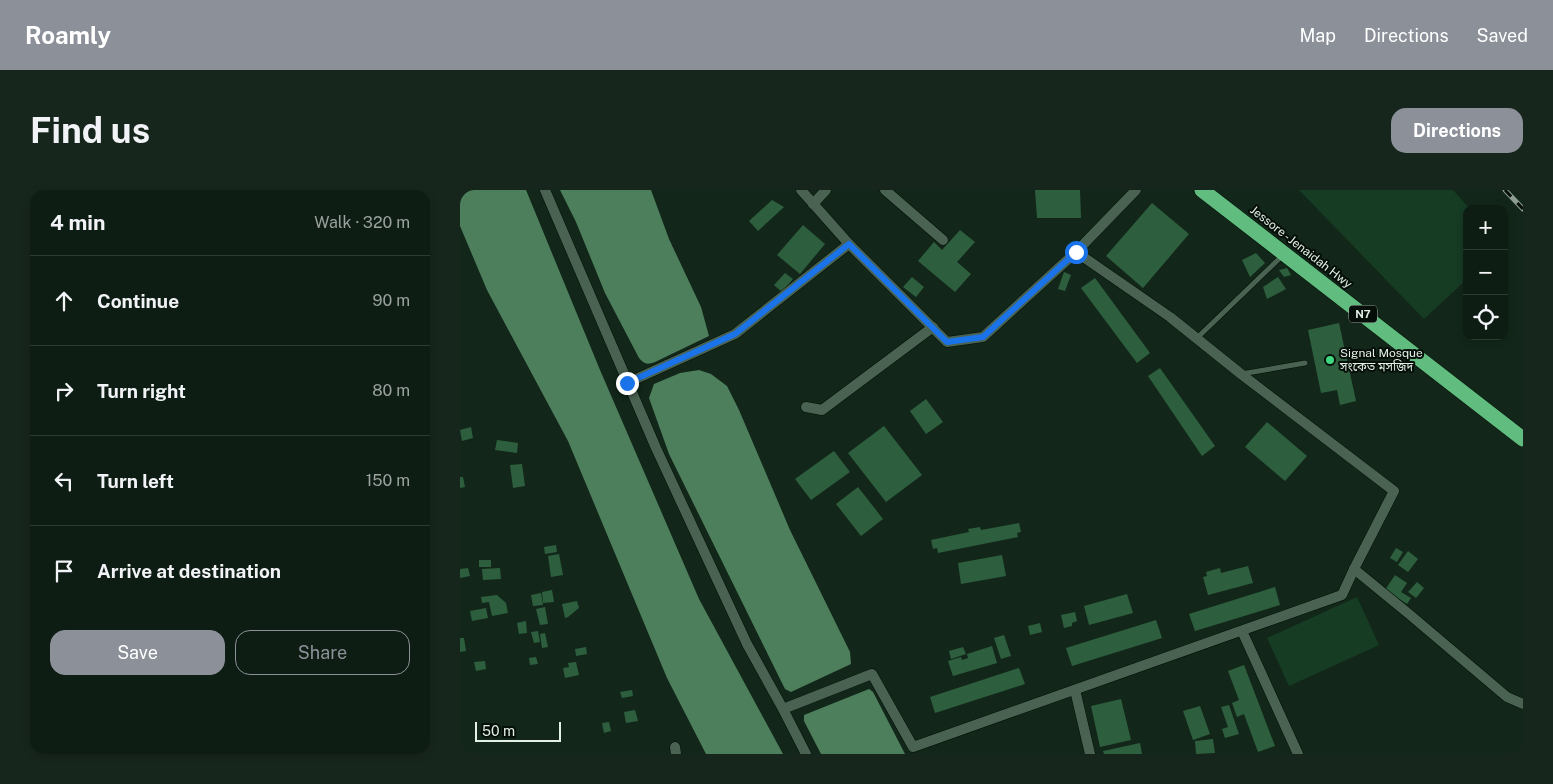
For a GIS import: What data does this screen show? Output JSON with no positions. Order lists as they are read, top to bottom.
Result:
{
  "streets": {
    "highway": ["Jessore - Jenaidah Hwy", "N7"]
  },
  "places": ["Signal Mosque সংকেত মসজিদ"],
  "scale_bar": "50 m",
  "page": {
    "header": "Roamly",
    "nav": ["Map", "Directions", "Saved"],
    "buttons": [
      "Directions",
      ["Save", "Share"]
    ],
    "title": "Find us",
    "heading": ["4 min", "Walk · 320 m"],
    "map_buttons": ["+", "−"],
    "list": [
      ["Continue", "90 m"],
      ["Turn right", "80 m"],
      ["Turn left", "150 m"],
      "Arrive at destination"
    ],
    "scale": "50 m"
  }
}
